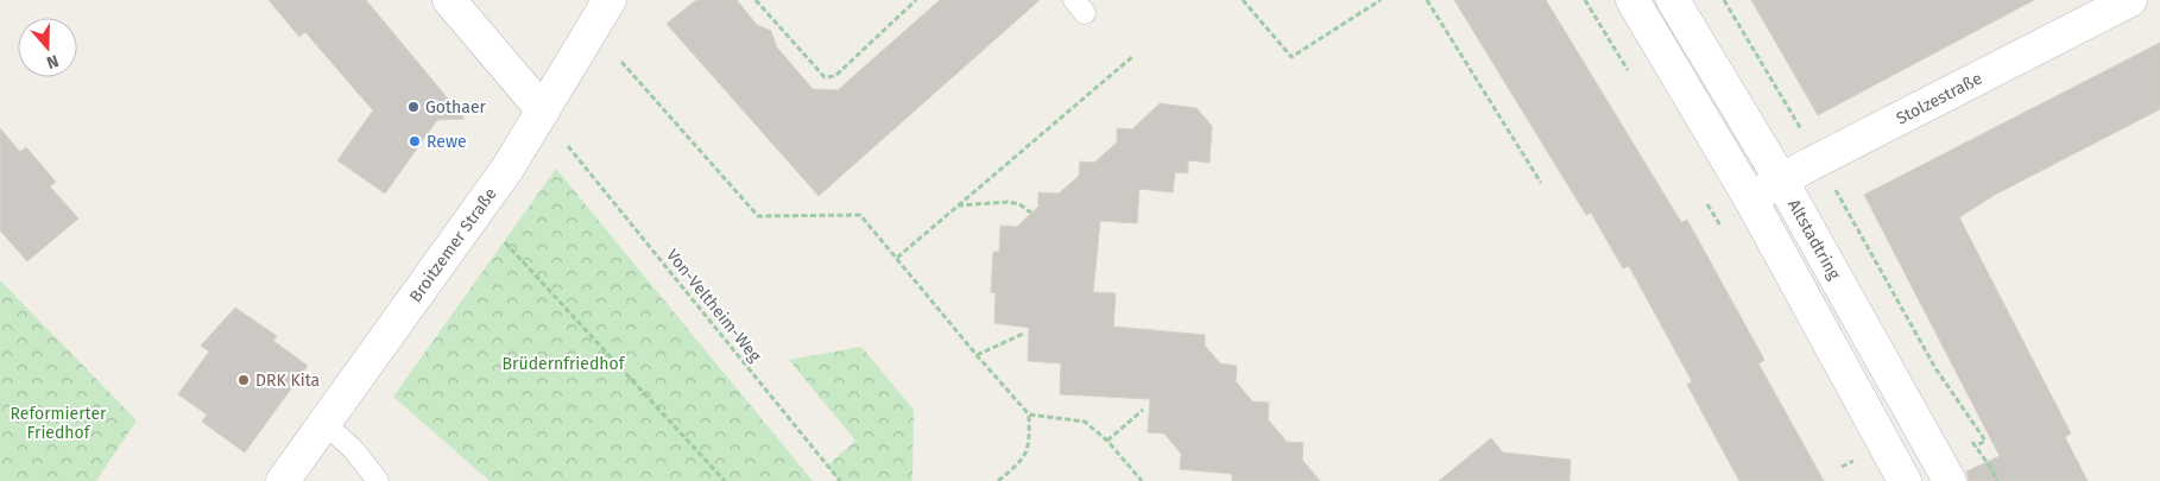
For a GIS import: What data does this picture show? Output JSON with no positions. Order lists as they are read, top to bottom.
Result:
{
  "streets": {
    "street": ["Stolzestraße", "Altstadtring", "Broitzemer Straße"],
    "path": ["Von-Veltheim-Weg"]
  },
  "crossings": [
    ["Stolzestraße", "Altstadtring"]
  ],
  "parks": ["Brüdernfriedhof", "Reformierter Friedhof"],
  "places": ["Gothaer", "Rewe", "DRK Kita"],
  "north": "bottom"
}
